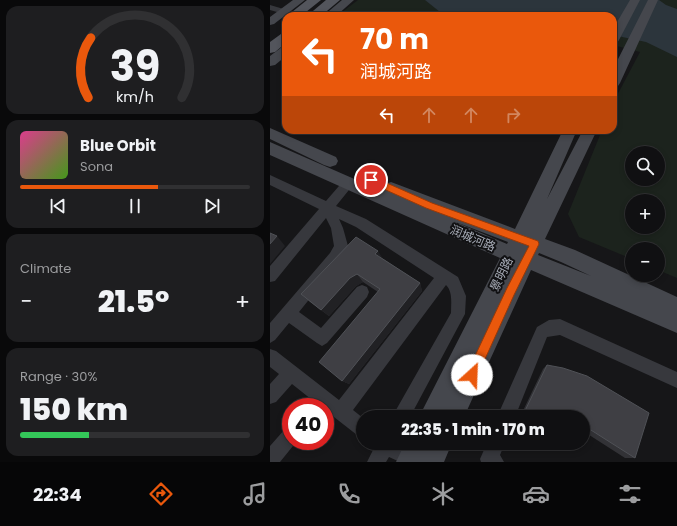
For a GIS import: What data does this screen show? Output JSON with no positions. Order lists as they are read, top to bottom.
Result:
{
  "streets": {
    "street": ["润城河路", "景明路"]
  },
  "crossings": [
    ["润城河路", "景明路"]
  ],
  "page": {
    "turn": ["70 m", "润城河路"],
    "song": ["Blue Orbit", "Sona"],
    "map_buttons": ["+", "−"],
    "tile": [
      "Climate",
      ["Range · 30%", "150 km"]
    ],
    "heat": ["−", "21.5°", "+"],
    "limit": "40",
    "trip": "22:35 · 1 min · 170 m",
    "tabs": "22:34",
    "gauge": ["39", "km/h"]
  }
}
